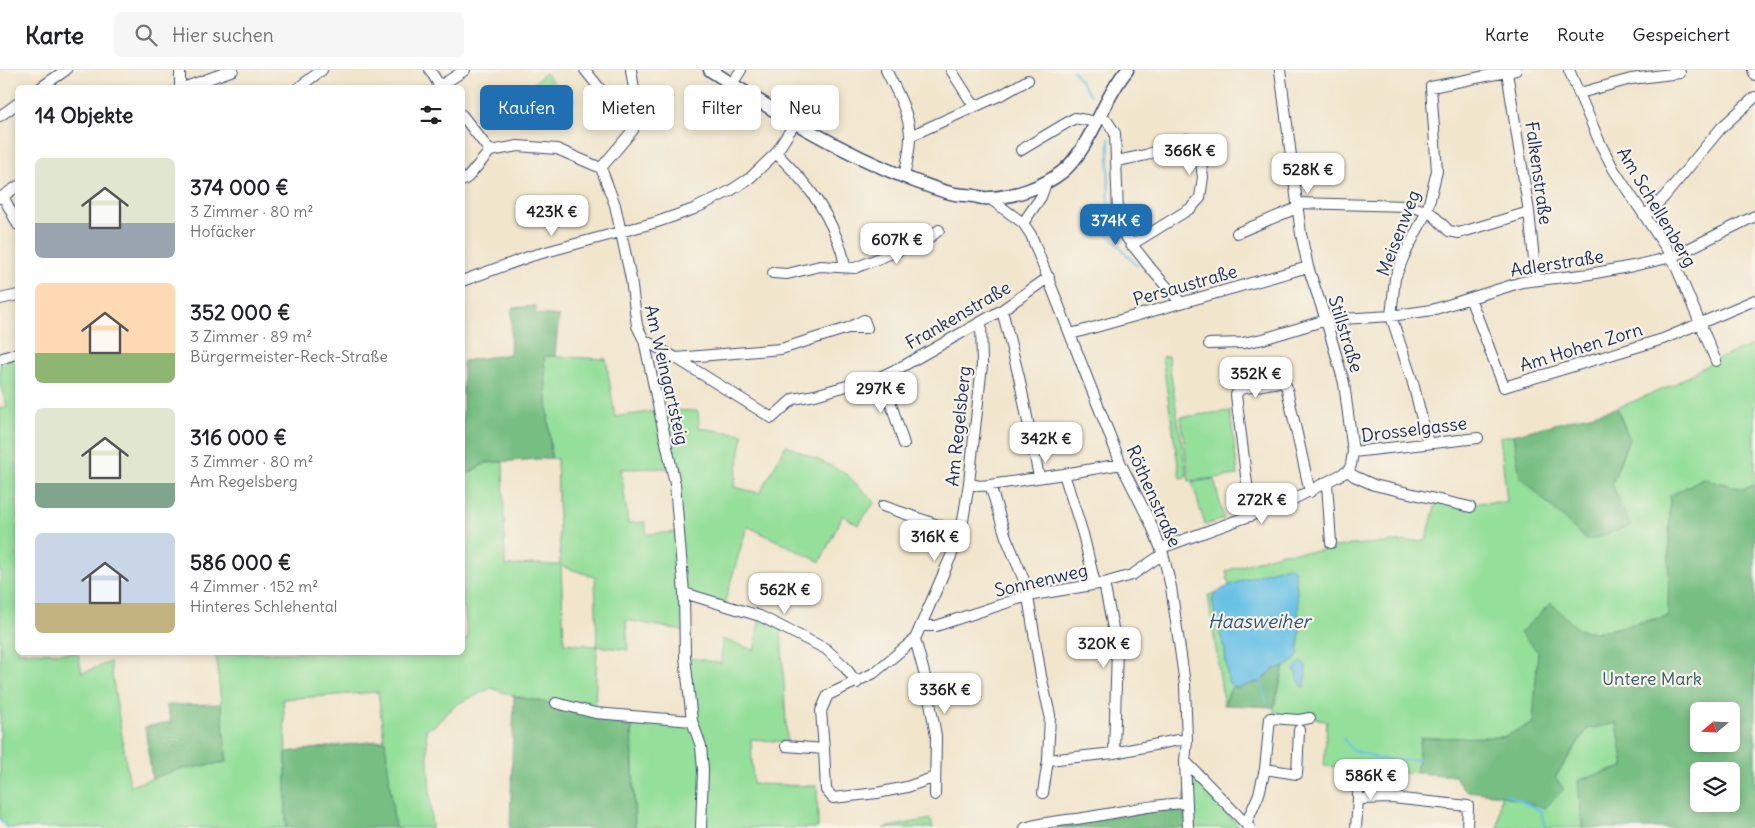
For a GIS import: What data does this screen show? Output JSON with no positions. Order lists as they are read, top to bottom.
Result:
{
  "streets": {
    "street": [
      "Falkenstraße",
      "Am Schellenberg",
      "Meisenweg",
      "Adlerstraße",
      "Persaustraße",
      "Frankenstraße",
      "Stillstraße",
      "Am Hohen Zorn",
      "Am Weingartsteig",
      "Am Regelsberg",
      "Drosselgasse",
      "Röthenstraße",
      "Sonnenweg"
    ]
  },
  "crossings": [
    ["Falkenstraße", "Meisenweg"],
    ["Falkenstraße", "Adlerstraße"],
    ["Am Schellenberg", "Adlerstraße"],
    ["Am Schellenberg", "Am Hohen Zorn"],
    ["Meisenweg", "Adlerstraße"],
    ["Meisenweg", "Drosselgasse"],
    ["Adlerstraße", "Stillstraße"],
    ["Adlerstraße", "Am Hohen Zorn"],
    ["Persaustraße", "Stillstraße"],
    ["Persaustraße", "Röthenstraße"],
    ["Frankenstraße", "Am Weingartsteig"],
    ["Frankenstraße", "Am Regelsberg"],
    ["Frankenstraße", "Röthenstraße"],
    ["Stillstraße", "Drosselgasse"],
    ["Stillstraße", "Sonnenweg"],
    ["Am Regelsberg", "Sonnenweg"],
    ["Röthenstraße", "Sonnenweg"]
  ],
  "water": ["Haasweiher"],
  "parks": ["Untere Mark"],
  "north": "left",
  "page": {
    "header": "Karte",
    "search": "Hier suchen",
    "nav": ["Karte", "Route", "Gespeichert"],
    "chip": [
      "Kaufen",
      "Mieten",
      "Filter",
      "Neu"
    ],
    "heading": "14 Objekte",
    "price": [
      "366K €",
      "528K €",
      "423K €",
      "374K €",
      "607K €",
      "352K €",
      "297K €",
      "342K €",
      "272K €",
      "316K €",
      "562K €",
      "320K €",
      "336K €",
      "586K €"
    ],
    "list": [
      {
        "name": "374 000 €",
        "note": "3 Zimmer · 80 m² · Hofäcker"
      },
      {
        "name": "352 000 €",
        "note": "3 Zimmer · 89 m² · Bürgermeister-Reck-Straße"
      },
      {
        "name": "316 000 €",
        "note": "3 Zimmer · 80 m² · Am Regelsberg"
      },
      {
        "name": "586 000 €",
        "note": "4 Zimmer · 152 m² · Hinteres Schlehental"
      }
    ]
  }
}
